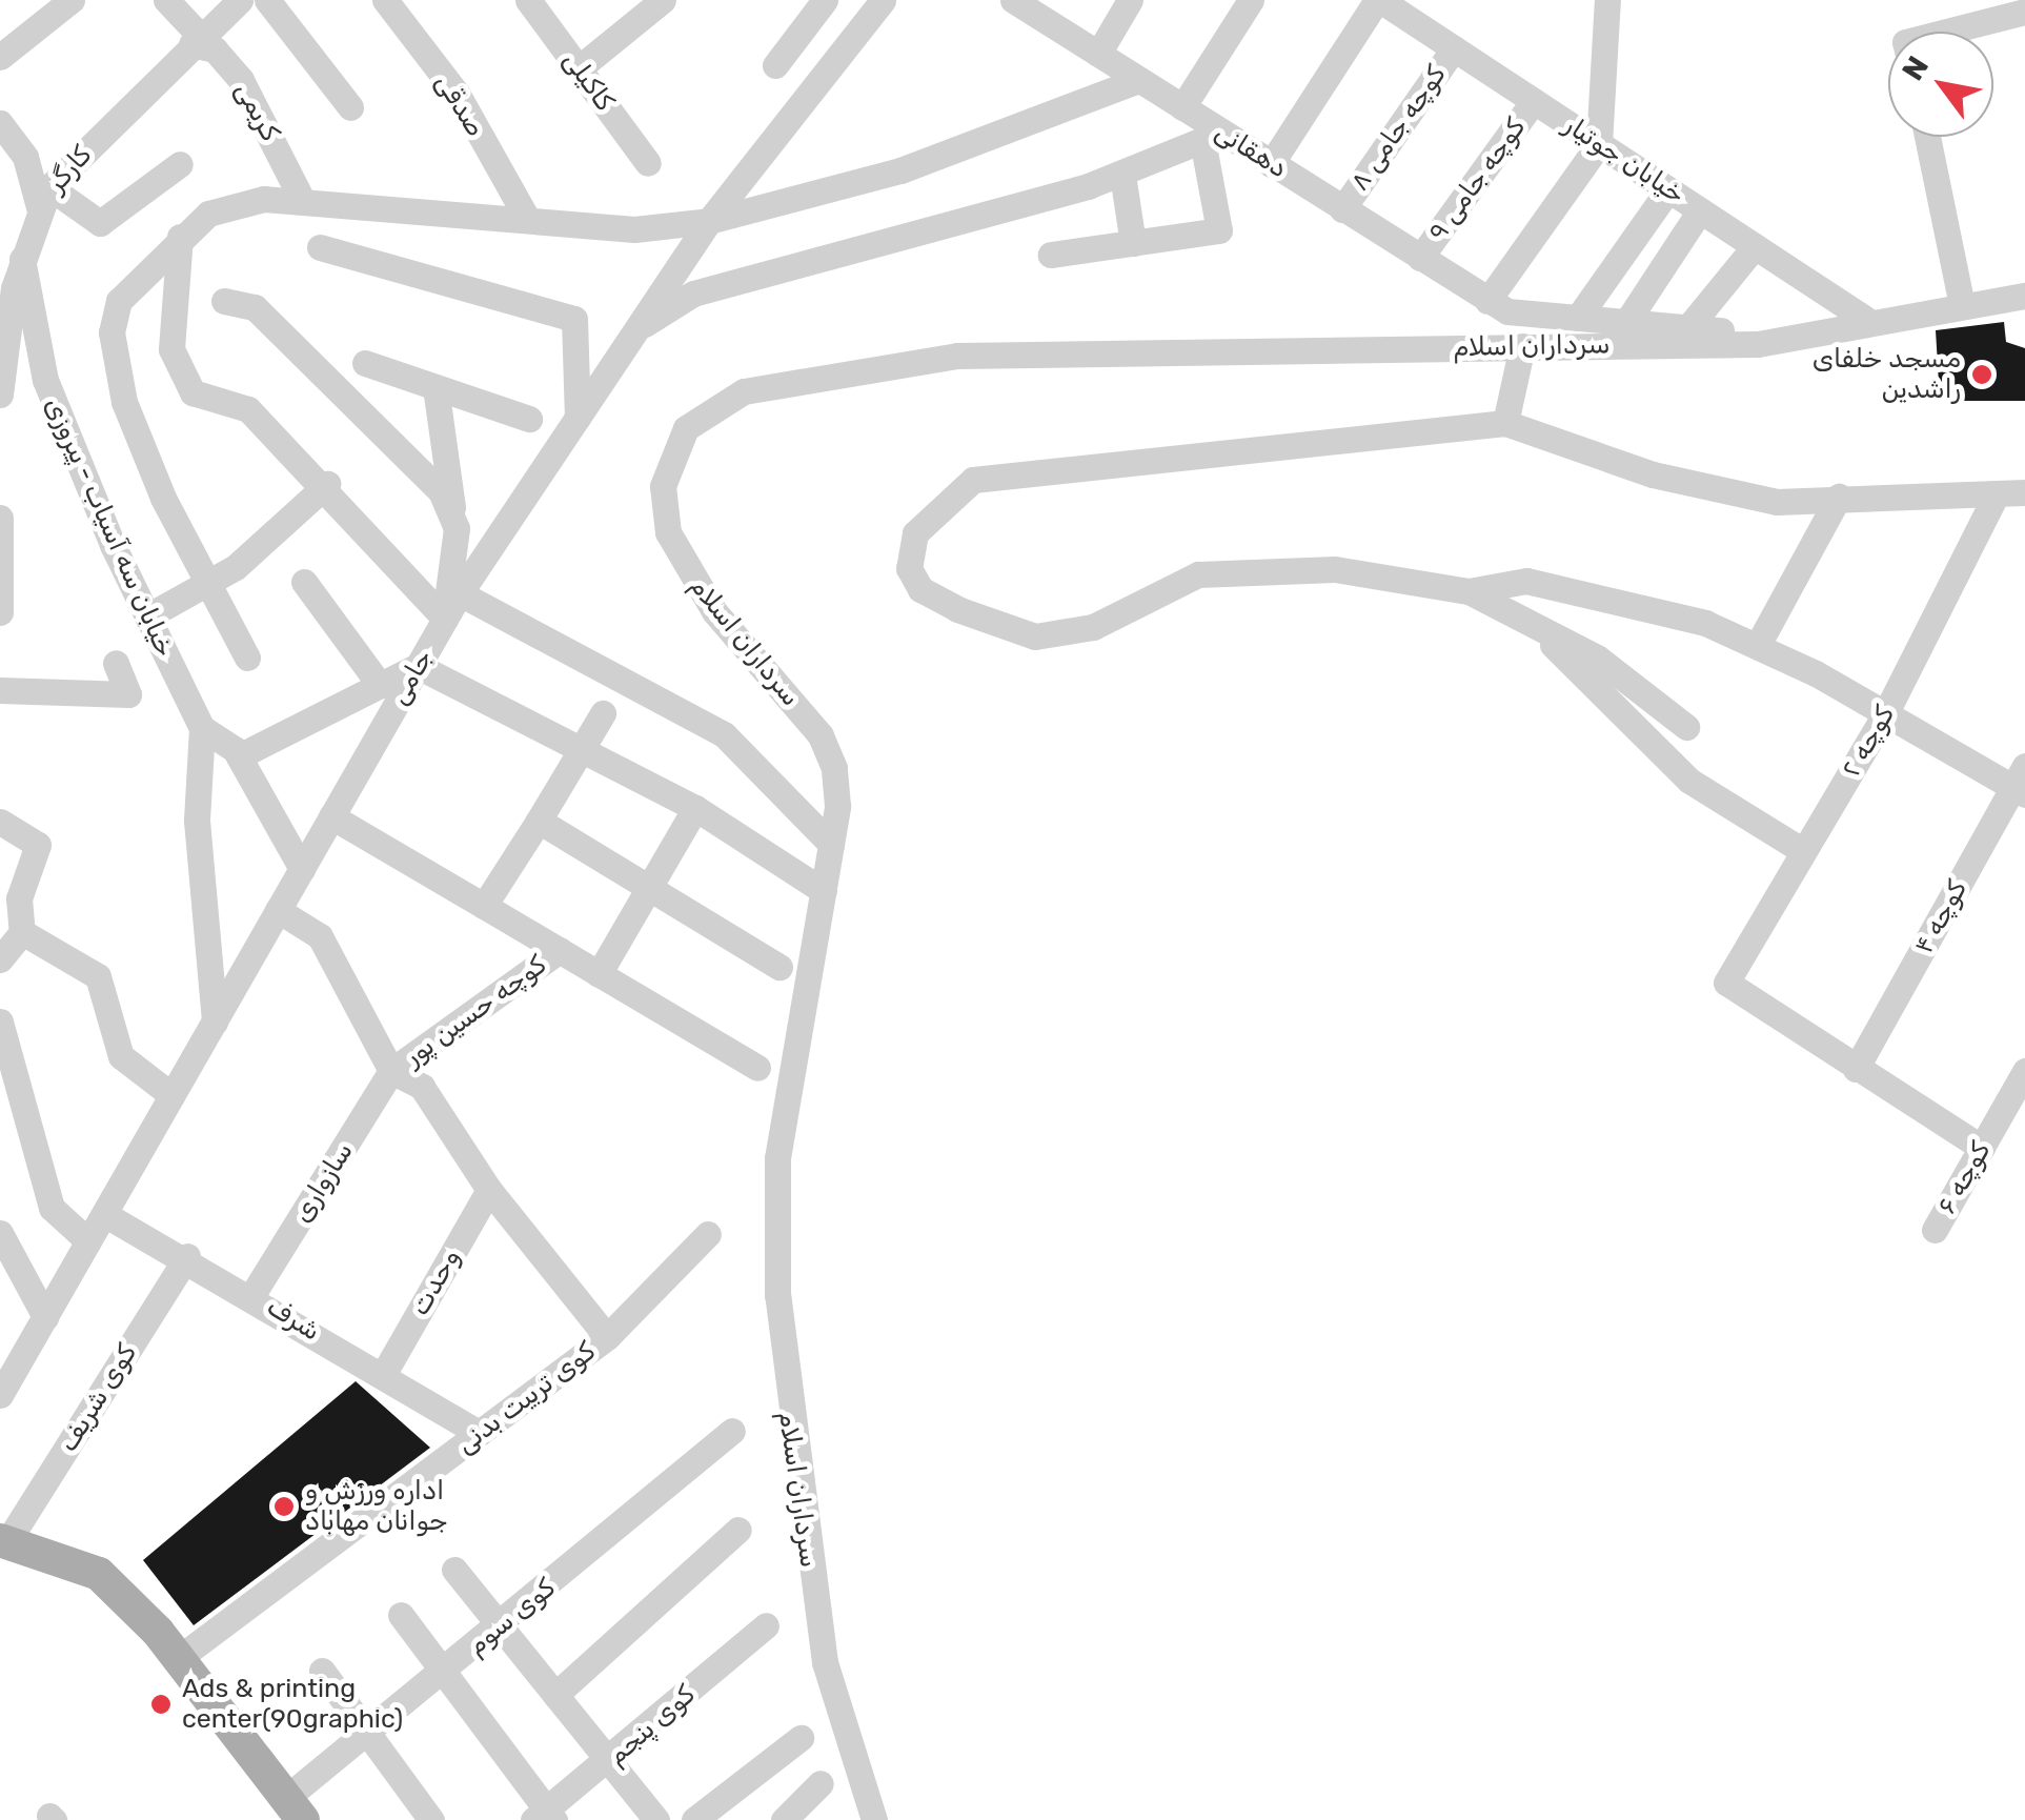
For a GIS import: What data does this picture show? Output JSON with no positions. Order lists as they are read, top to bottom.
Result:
{
  "streets": {
    "street": [
      "کاکیلی",
      "صدقی",
      "کریمی",
      "کوچه جامی ۸",
      "دهقانی",
      "خیابان جوتیار",
      "کارگر",
      "کوچه جامی ۹",
      "سرداران اسلام",
      "خیابان سه آسیاب - پیروزی",
      "جامی",
      "کوچه ۲",
      "کوچه ۴",
      "کوچه حسین پور",
      "کوچه ۶",
      "سازواری",
      "وحدت",
      "شرف",
      "کوی شریف",
      "کوی تربیت بدنی",
      "کوی سوم",
      "کوی پنجم"
    ]
  },
  "crossings": [
    ["کریمی", "کارگر"],
    ["کوچه جامی ۸", "دهقانی"],
    ["کوچه جامی ۸", "خیابان جوتیار"],
    ["دهقانی", "کوچه جامی ۹"],
    ["خیابان جوتیار", "کوچه جامی ۹"],
    ["خیابان جوتیار", "سرداران اسلام"],
    ["کارگر", "خیابان سه آسیاب - پیروزی"],
    ["خیابان سه آسیاب - پیروزی", "جامی"],
    ["جامی", "کوچه حسین پور"],
    ["جامی", "شرف"],
    ["کوچه ۲", "کوچه ۴"],
    ["کوچه حسین پور", "سازواری"],
    ["سازواری", "شرف"],
    ["وحدت", "شرف"],
    ["شرف", "کوی شریف"],
    ["شرف", "کوی تربیت بدنی"]
  ],
  "places": ["مسجد خلفای راشدین", "اداره ورزش و جوانان مهاباد", "Ads & printing center(90graphic)"],
  "north": "top left"
}
